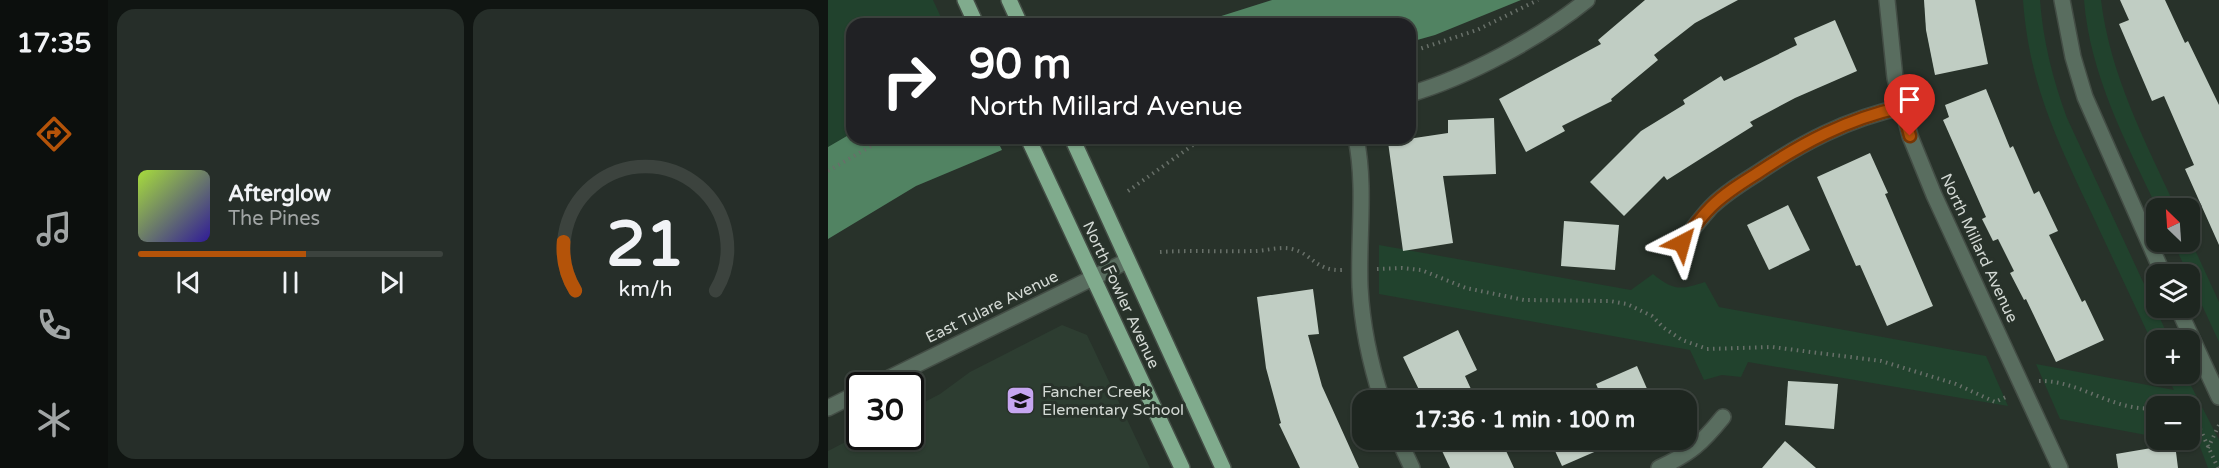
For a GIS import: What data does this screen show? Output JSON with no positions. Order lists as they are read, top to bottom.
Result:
{
  "streets": {
    "main road": ["North Fowler Avenue"],
    "street": ["North Millard Avenue", "East Tulare Avenue"]
  },
  "crossings": [
    ["North Fowler Avenue", "East Tulare Avenue"]
  ],
  "places": {
    "school or university": ["Fancher Creek Elementary School"]
  },
  "north": "top left",
  "page": {
    "tabs": "17:35",
    "turn": ["90 m", "North Millard Avenue"],
    "song": ["Afterglow", "The Pines"],
    "map_buttons": ["+", "−"],
    "limit": "30",
    "trip": "17:36 · 1 min · 100 m",
    "gauge": ["21", "km/h"]
  }
}
